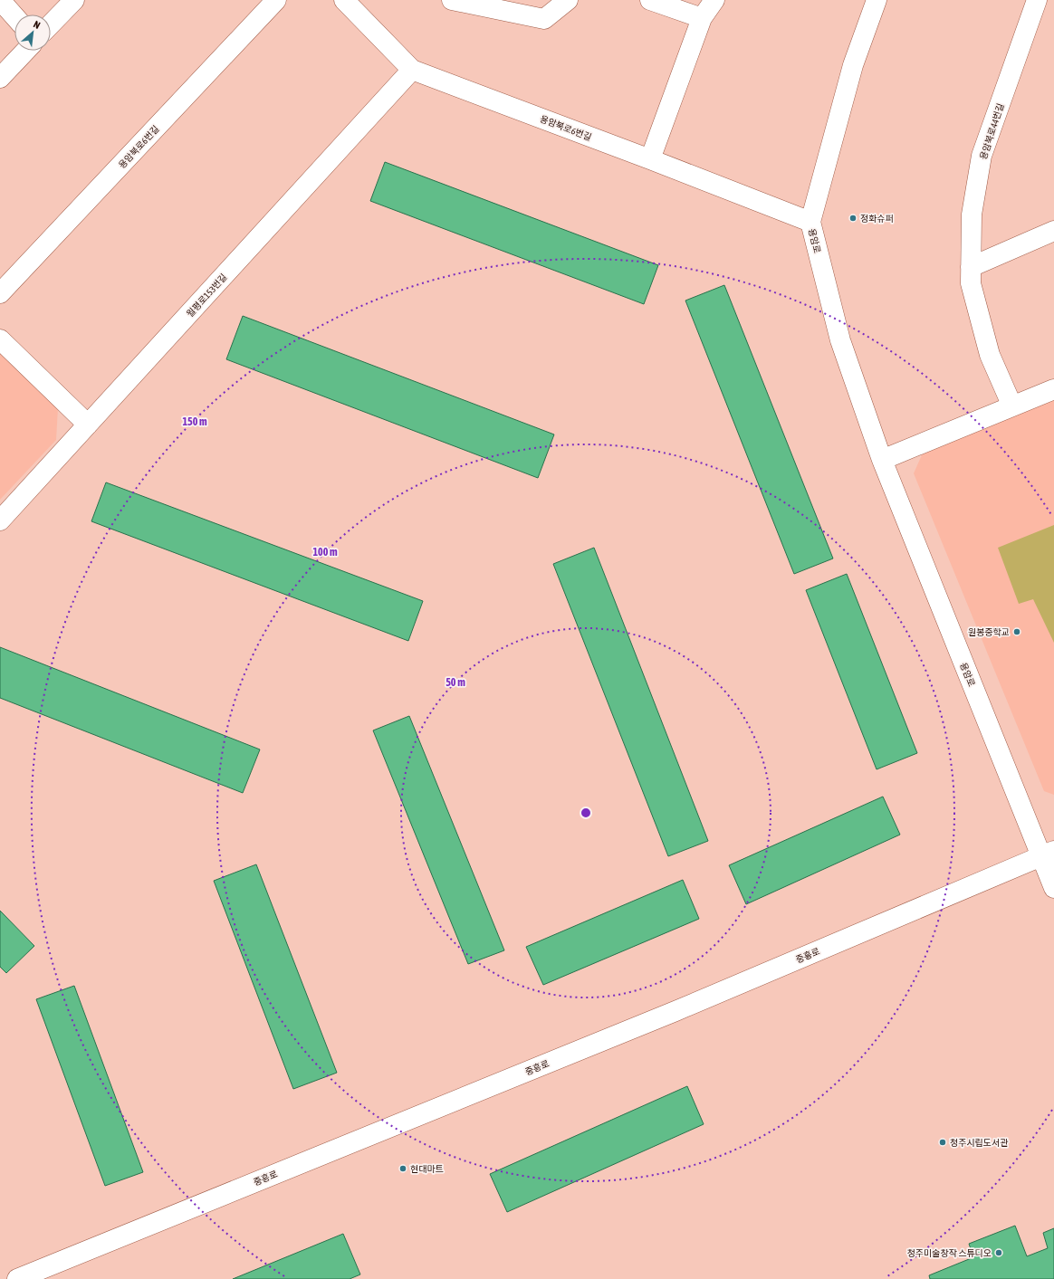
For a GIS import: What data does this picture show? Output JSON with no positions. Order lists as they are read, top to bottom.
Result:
{
  "streets": {
    "street": [
      "용암북로6번길",
      "용암북로44번길",
      "용암로",
      "월평로153번길",
      "중흥로"
    ]
  },
  "crossings": [
    ["용암북로6번길", "용암로"],
    ["용암북로6번길", "월평로153번길"],
    ["용암로", "중흥로"]
  ],
  "places": [
    "정화슈퍼",
    "원봉중학교",
    "청주시립도서관",
    "현대마트",
    "청주미술창작 스튜디오"
  ],
  "north": "top right",
  "rings": ["150 m", "100 m", "50 m"]
}
